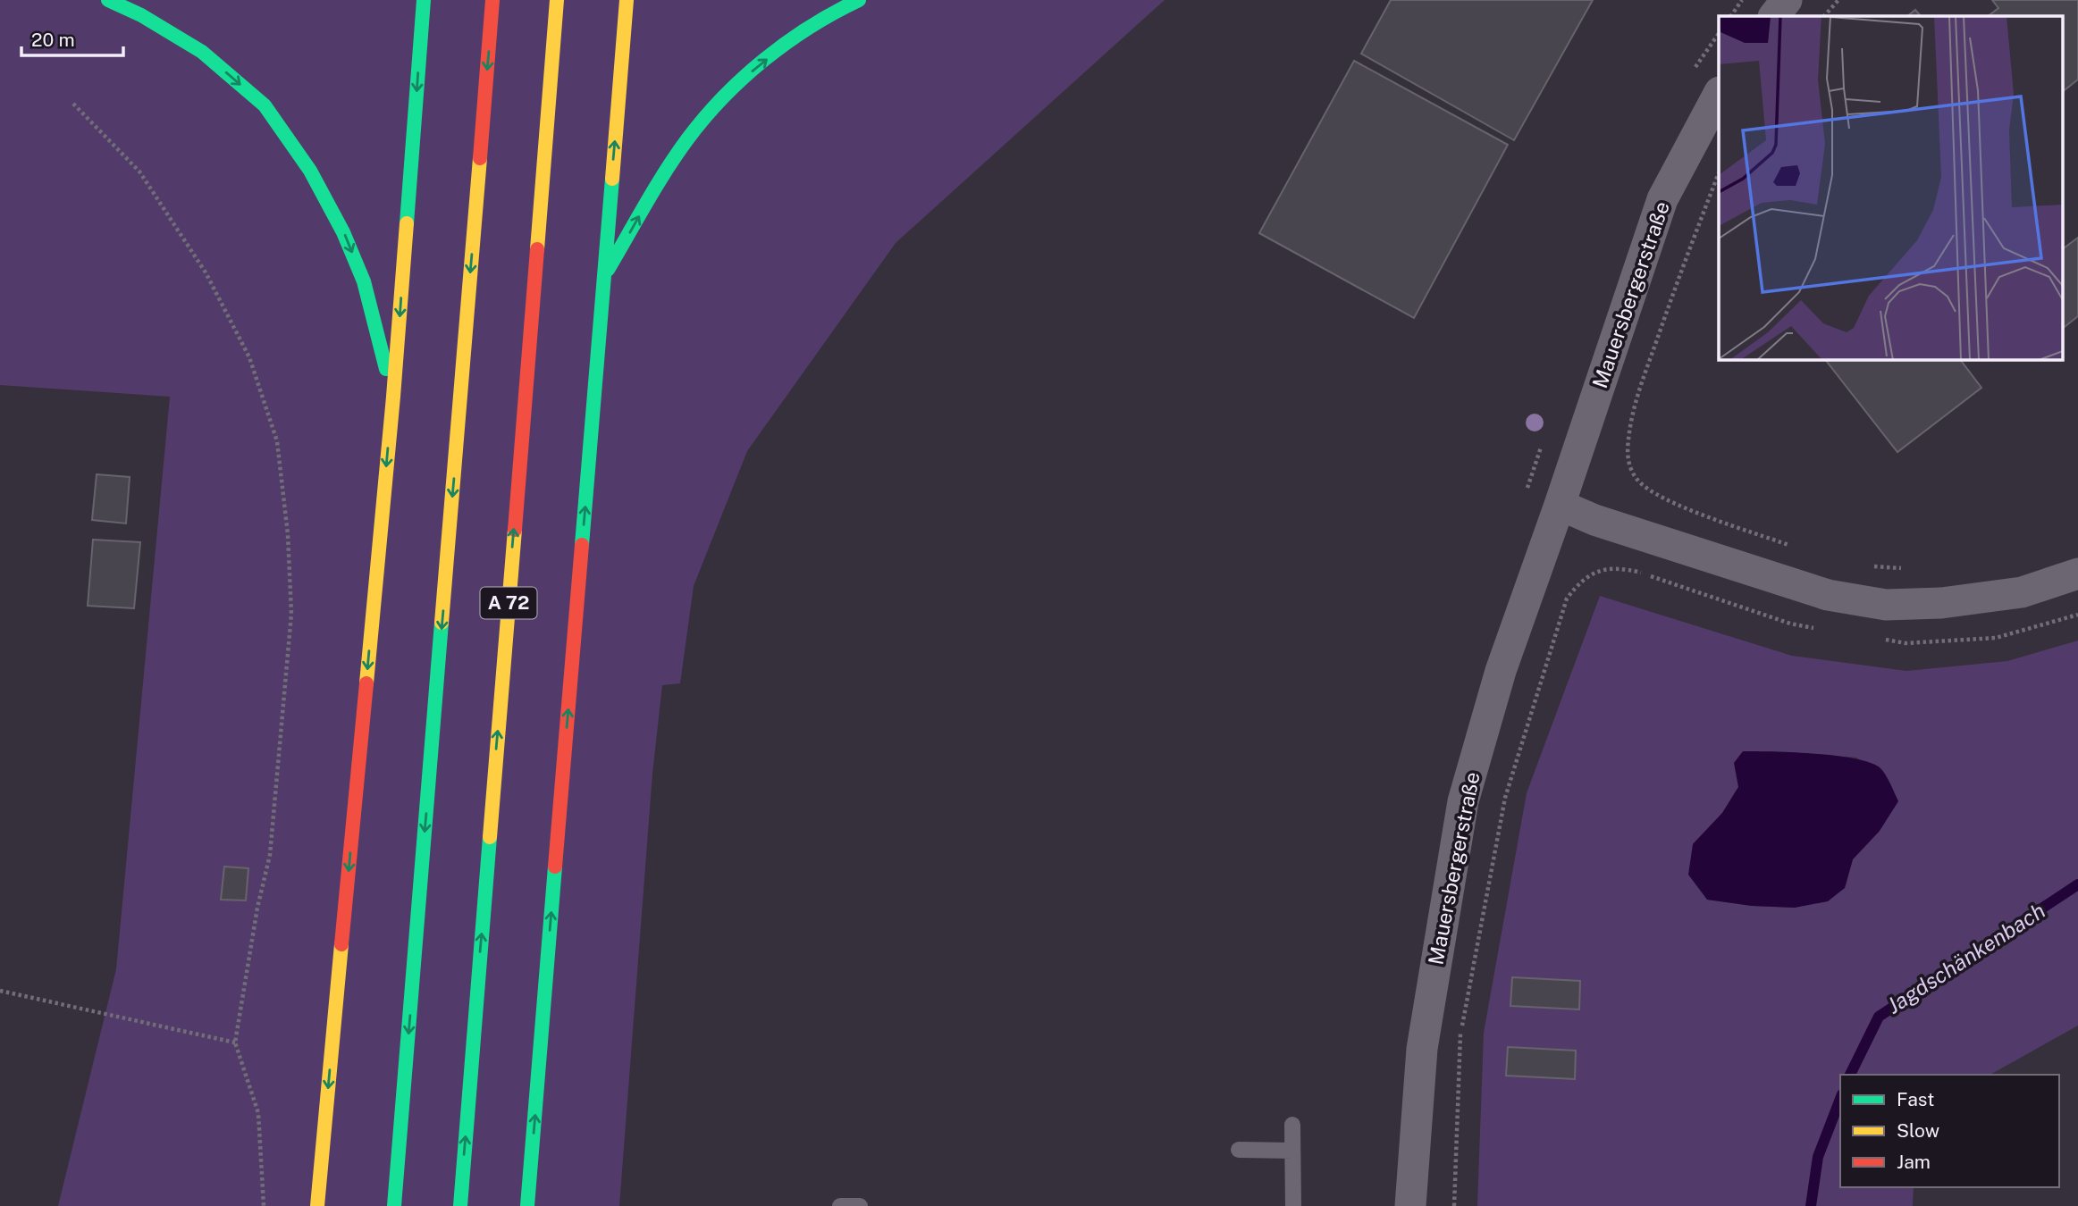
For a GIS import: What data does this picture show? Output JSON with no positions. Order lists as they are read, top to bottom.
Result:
{
  "streets": {
    "highway": ["A 72"],
    "street": ["Mauersbergerstraße"]
  },
  "water": ["Jagdschänkenbach"],
  "legend": ["Fast", "Slow", "Jam"],
  "scale_bar": "20 m"
}
